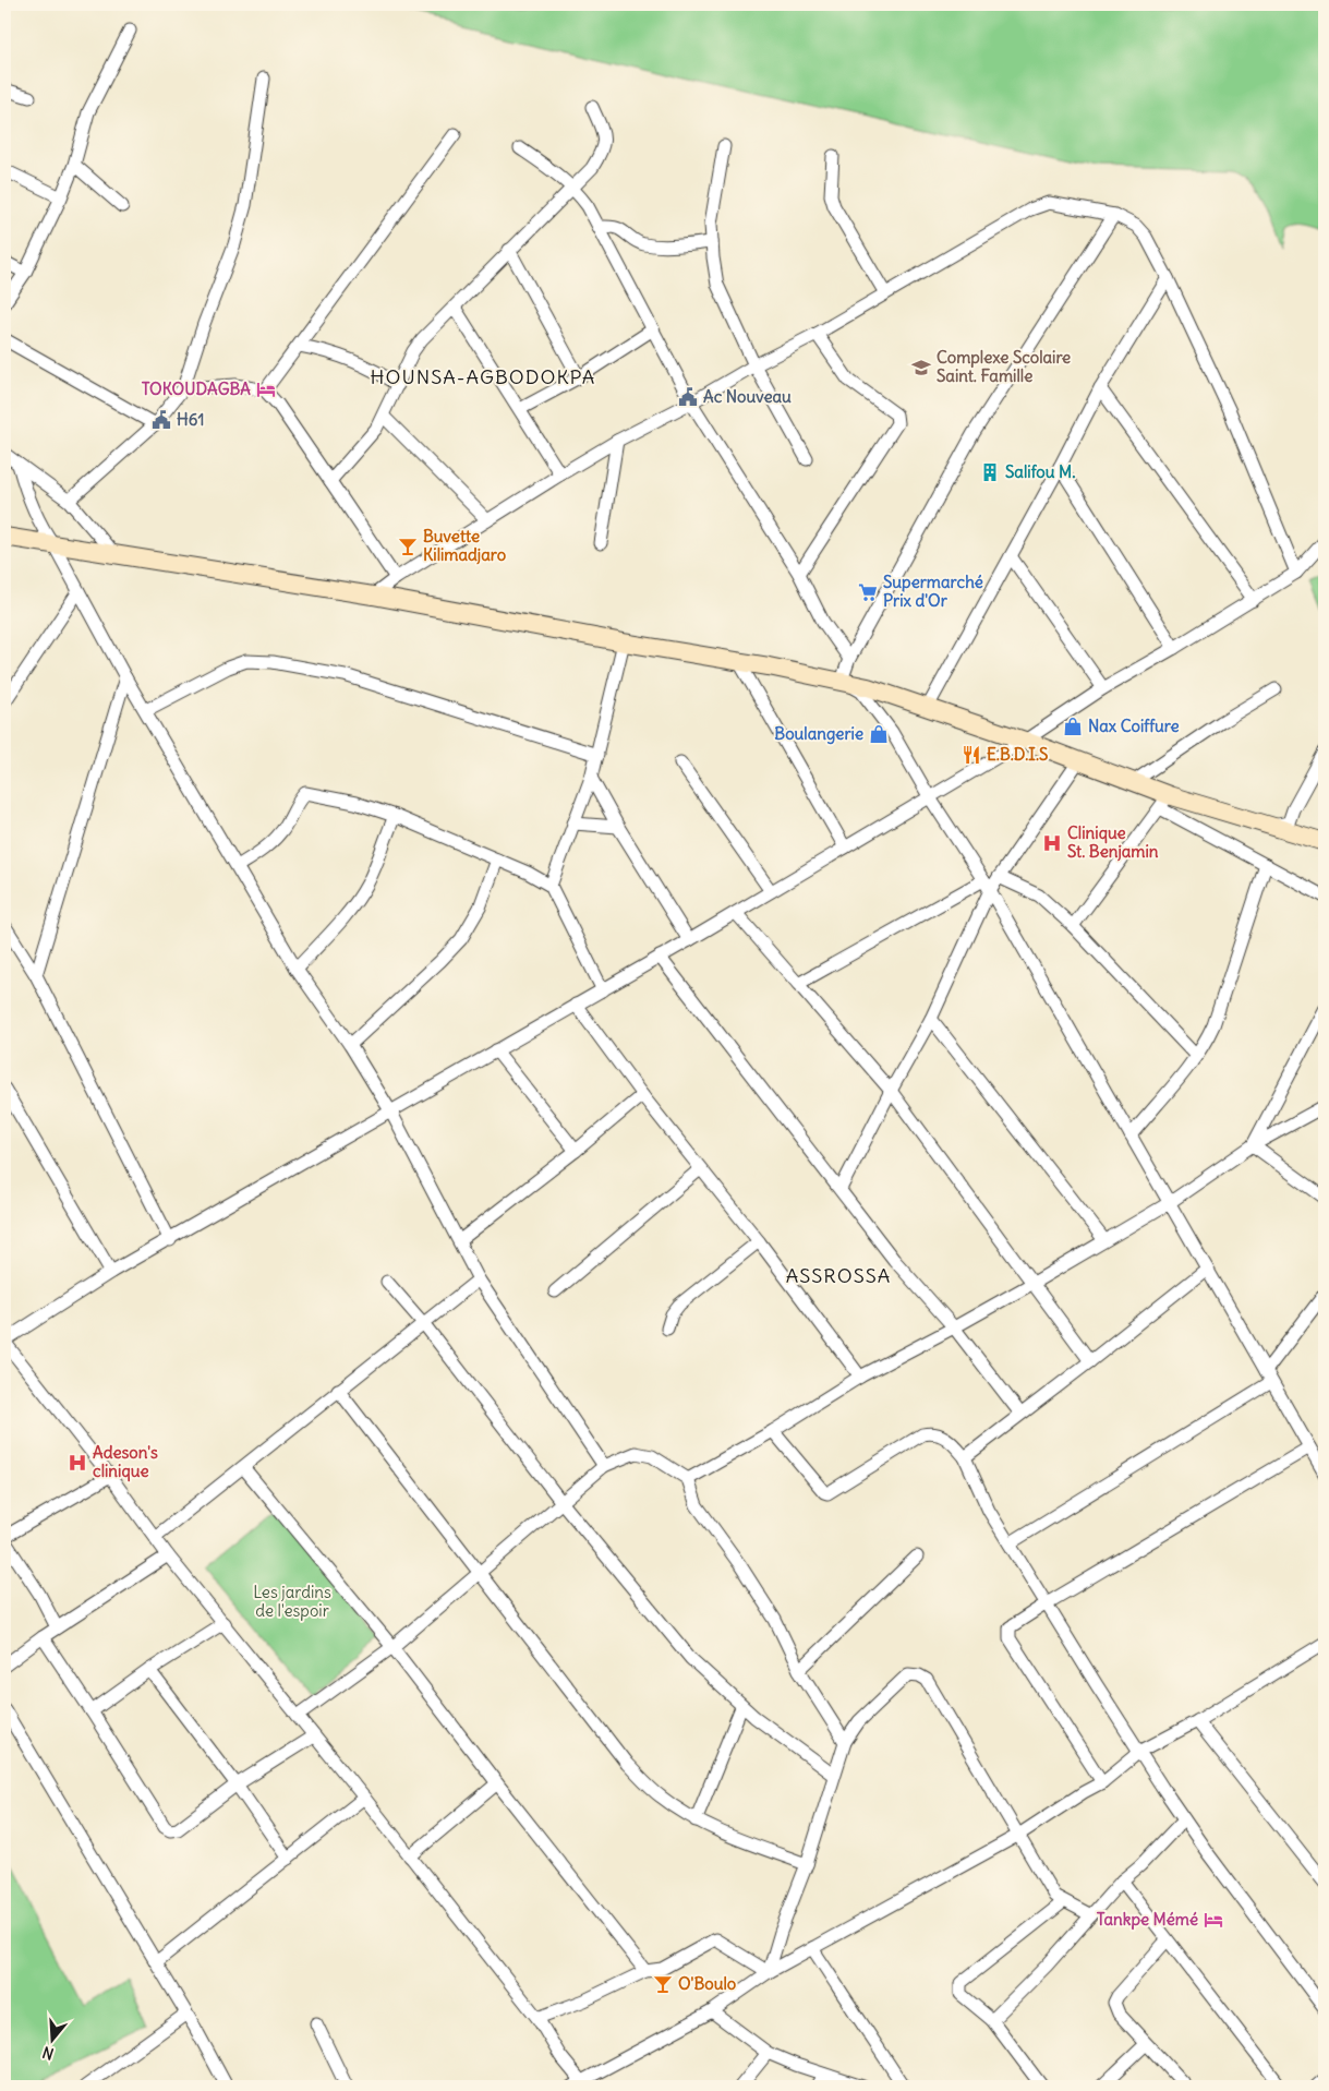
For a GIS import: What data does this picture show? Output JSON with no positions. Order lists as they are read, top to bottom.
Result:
{
  "districts": ["HOUNSA-AGBODOKPA", "ASSROSSA"],
  "parks": ["Les jardins de l'espoir"],
  "places": {
    "school or university": ["Complexe Scolaire Saint. Famille"],
    "hotel": ["TOKOUDAGBA", "Tankpe Mémé"],
    "public building": ["Ac Nouveau", "H61"],
    "building": ["Salifou M."],
    "bar": ["Buvette Kilimadjaro", "O'Boulo"],
    "supermarket": ["Supermarché Prix d'Or"],
    "shop": ["Nax Coiffure", "Boulangerie"],
    "restaurant": ["E.B.D.I.S"],
    "hospital": ["Clinique St. Benjamin", "Adeson's clinique"]
  },
  "north": "bottom"
}
